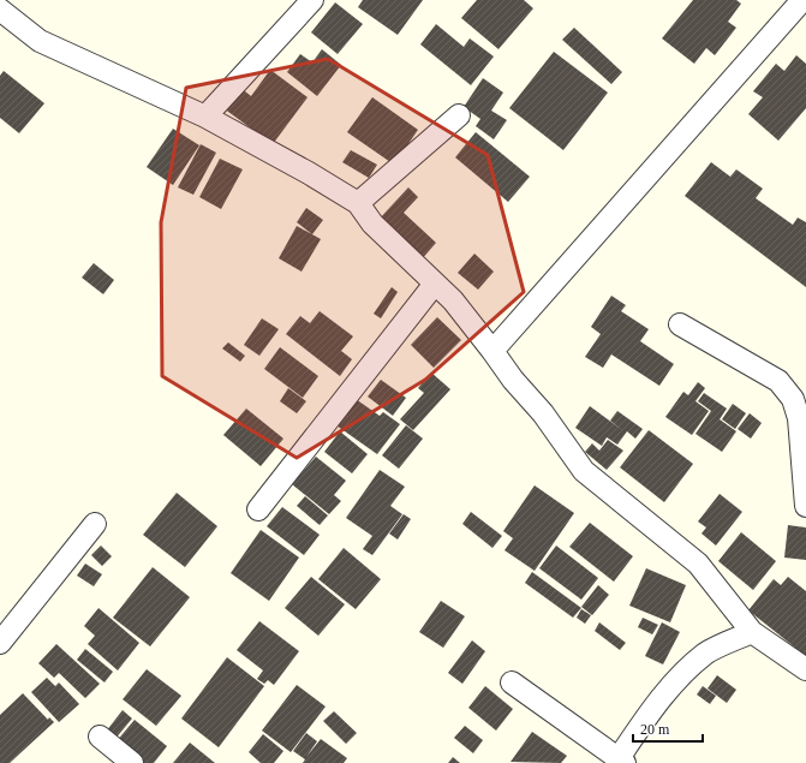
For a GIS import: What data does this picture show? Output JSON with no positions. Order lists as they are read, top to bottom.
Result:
{
  "scale_bar": "20 m"
}
